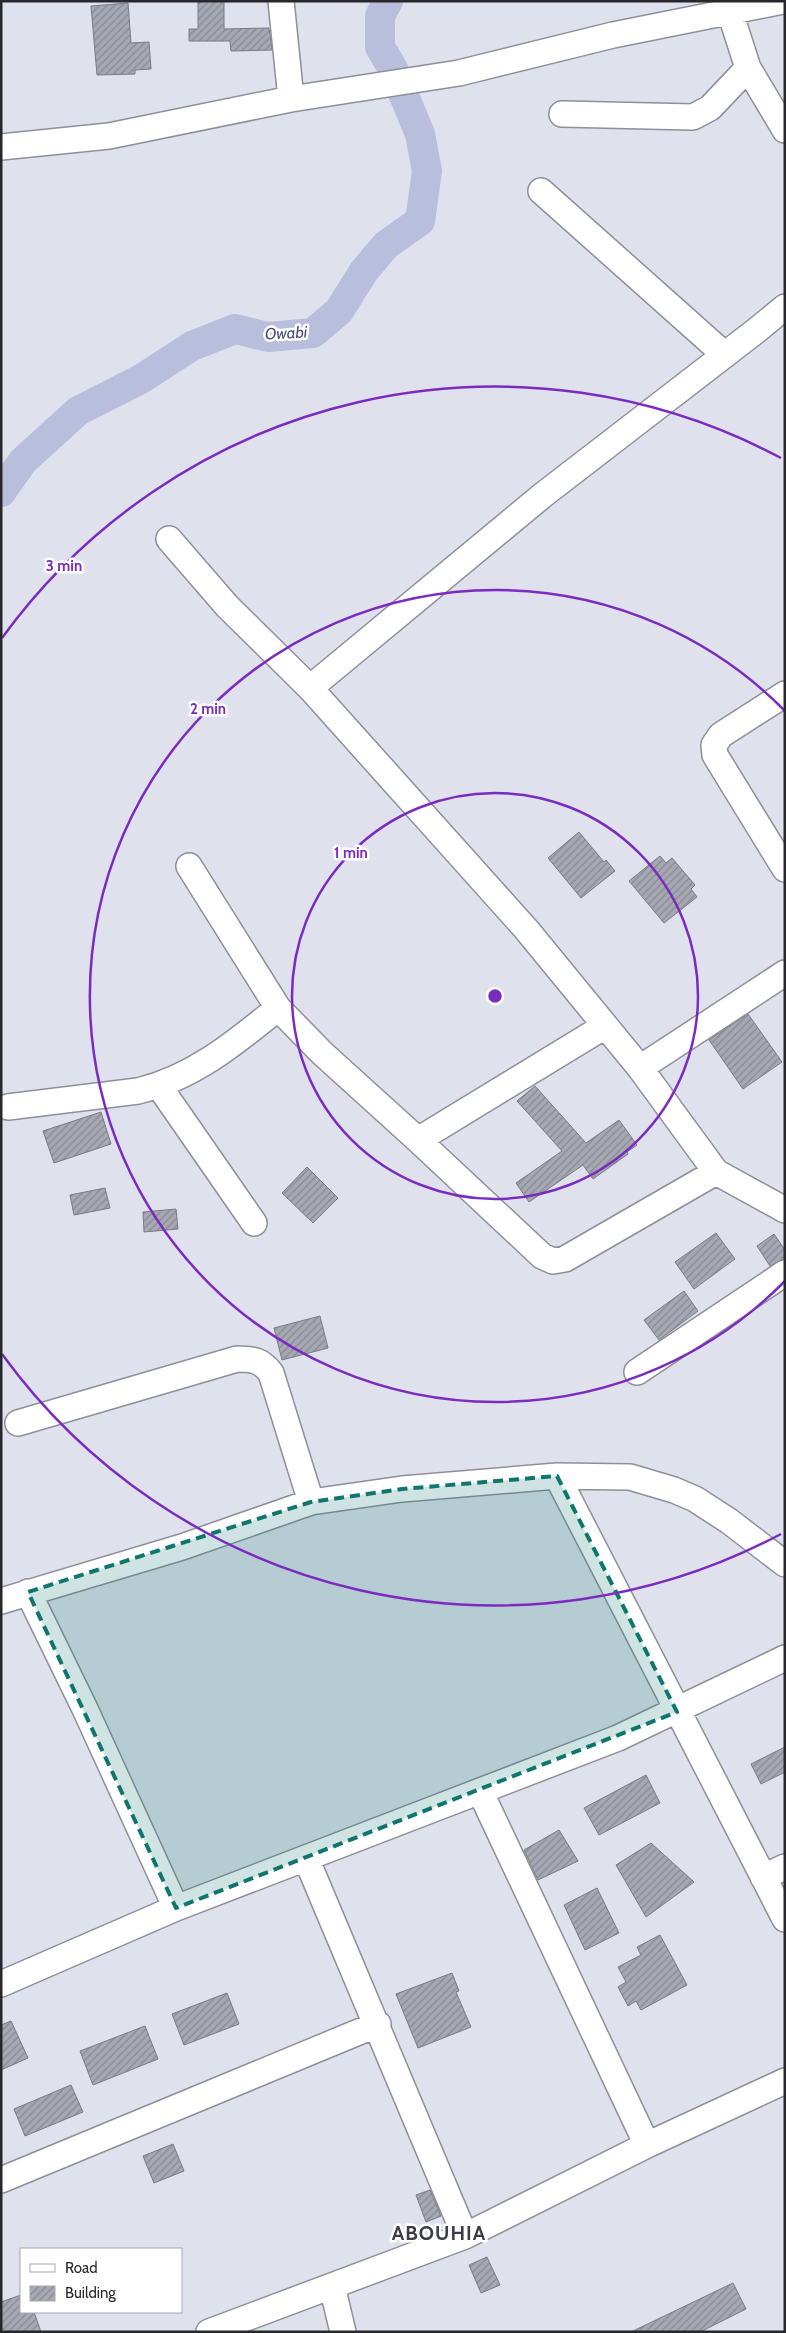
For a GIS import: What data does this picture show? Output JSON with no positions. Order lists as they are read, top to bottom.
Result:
{
  "districts": ["ABOUHIA"],
  "water": ["Owabi"],
  "legend": ["Road", "Building"],
  "rings": ["3 min", "2 min", "1 min"]
}
